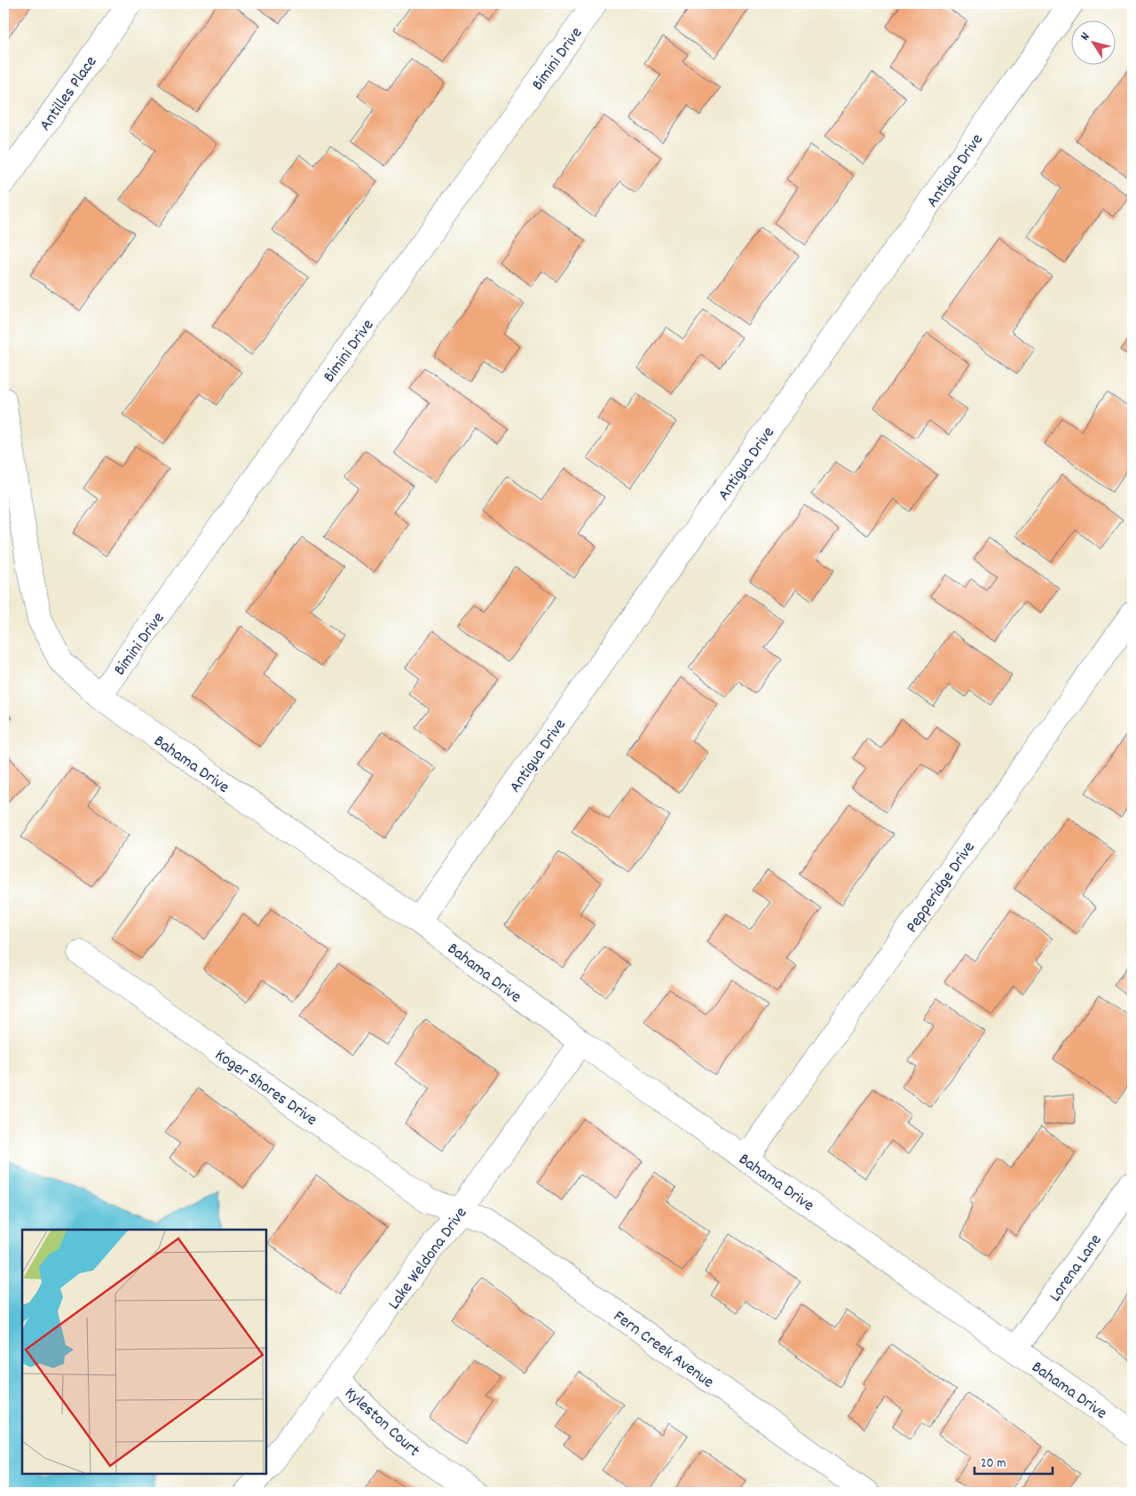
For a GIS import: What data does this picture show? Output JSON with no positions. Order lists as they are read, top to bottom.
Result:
{
  "streets": {
    "street": [
      "Bimini Drive",
      "Antilles Place",
      "Antigua Drive",
      "Bahama Drive",
      "Pepperidge Drive",
      "Koger Shores Drive",
      "Lake Weldona Drive",
      "Lorena Lane",
      "Fern Creek Avenue",
      "Kyleston Court"
    ]
  },
  "crossings": [
    ["Bimini Drive", "Bahama Drive"],
    ["Antigua Drive", "Bahama Drive"],
    ["Bahama Drive", "Pepperidge Drive"],
    ["Bahama Drive", "Lake Weldona Drive"],
    ["Bahama Drive", "Lorena Lane"],
    ["Koger Shores Drive", "Lake Weldona Drive"],
    ["Koger Shores Drive", "Fern Creek Avenue"],
    ["Lake Weldona Drive", "Fern Creek Avenue"],
    ["Lake Weldona Drive", "Kyleston Court"]
  ],
  "scale_bar": "20 m",
  "north": "top left"
}
